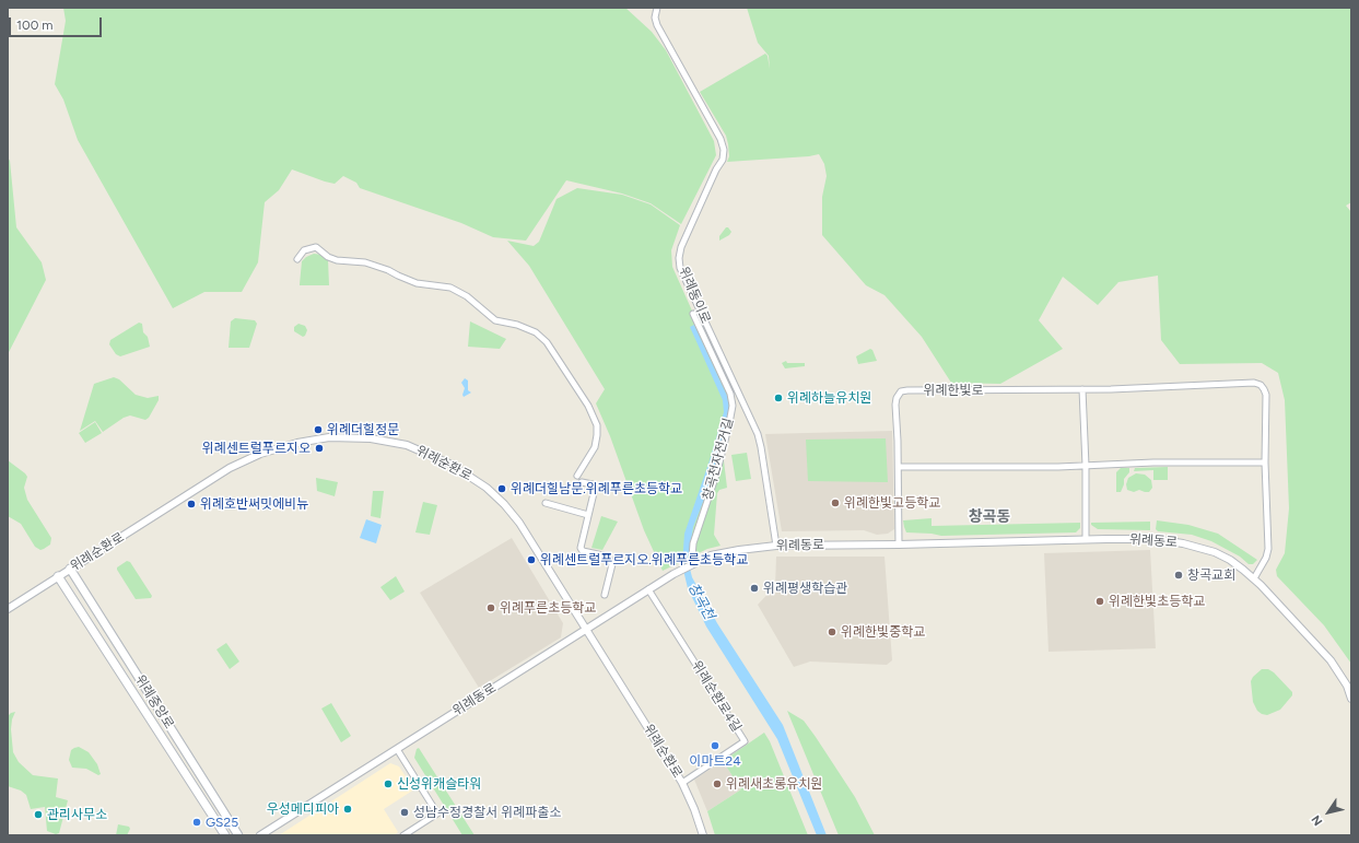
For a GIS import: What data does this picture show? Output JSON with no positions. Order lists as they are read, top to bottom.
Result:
{
  "streets": {
    "main road": ["위례중앙로"],
    "street": [
      "위례동이로",
      "위례한빛로",
      "창곡천자전거길",
      "위례순환로",
      "위례동로",
      "위례순환로4길"
    ]
  },
  "crossings": [
    ["위례동이로", "위례동로"],
    ["위례한빛로", "위례동로"],
    ["위례순환로", "위례동로"],
    ["위례순환로", "위례순환로4길"],
    ["위례순환로", "위례중앙로"],
    ["위례동로", "위례순환로4길"]
  ],
  "districts": ["창곡동"],
  "water": ["창곡천"],
  "places": [
    "위례하늘유치원",
    "위례더힐정문",
    "위례센트럴푸르지오",
    "위례더힐남문.위례푸른초등학교",
    "위례한빛고등학교",
    "위례호반써밋에비뉴",
    "위례센트럴푸르지오.위례푸른초등학교",
    "창곡교회",
    "위례평생학습관",
    "위례한빛초등학교",
    "위례푸른초등학교",
    "위례한빛중학교",
    "이마트24",
    "신성위캐슬타워",
    "위례새초롱유치원",
    "우성메디피아",
    "성남수정경찰서 위례파출소",
    "관리사무소",
    "GS25"
  ],
  "scale_bar": "100 m",
  "north": "bottom left"
}
